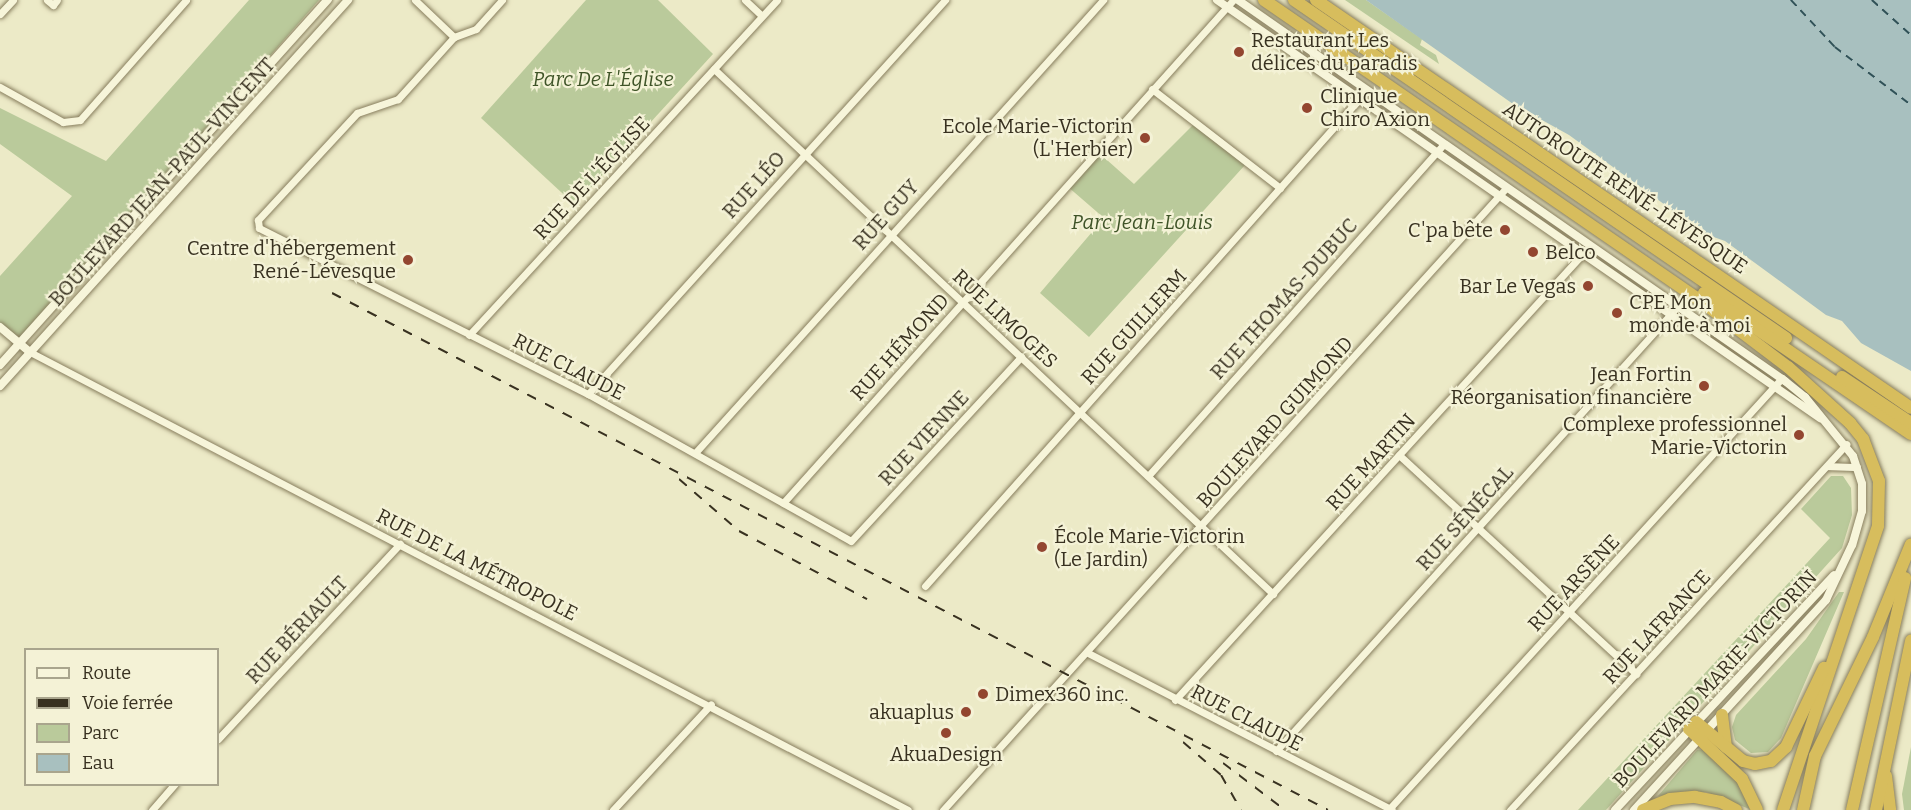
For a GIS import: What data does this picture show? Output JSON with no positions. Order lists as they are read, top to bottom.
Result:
{
  "streets": {
    "highway": ["AUTOROUTE RENÉ-LÉVESQUE"],
    "street": [
      "RUE DE L'ÉGLISE",
      "BOULEVARD JEAN-PAUL-VINCENT",
      "RUE LÉO",
      "RUE GUY",
      "RUE THOMAS-DUBUC",
      "RUE LIMOGES",
      "RUE GUILLERM",
      "RUE HÉMOND",
      "RUE CLAUDE",
      "BOULEVARD GUIMOND",
      "RUE VIENNE",
      "RUE MARTIN",
      "RUE SÉNÉCAL",
      "RUE DE LA MÉTROPOLE",
      "RUE ARSÈNE",
      "RUE LAFRANCE",
      "RUE BÉRIAULT",
      "BOULEVARD MARIE-VICTORIN"
    ]
  },
  "crossings": [
    ["RUE DE L'ÉGLISE", "RUE LIMOGES"],
    ["RUE DE L'ÉGLISE", "RUE CLAUDE"],
    ["BOULEVARD JEAN-PAUL-VINCENT", "RUE DE LA MÉTROPOLE"],
    ["RUE LÉO", "RUE LIMOGES"],
    ["RUE LÉO", "RUE CLAUDE"],
    ["RUE GUY", "RUE LIMOGES"],
    ["RUE GUY", "RUE CLAUDE"],
    ["RUE THOMAS-DUBUC", "RUE LIMOGES"],
    ["RUE THOMAS-DUBUC", "BOULEVARD MARIE-VICTORIN"],
    ["RUE LIMOGES", "RUE GUILLERM"],
    ["RUE LIMOGES", "RUE HÉMOND"],
    ["RUE LIMOGES", "BOULEVARD GUIMOND"],
    ["RUE LIMOGES", "RUE VIENNE"],
    ["RUE LIMOGES", "RUE MARTIN"],
    ["RUE GUILLERM", "BOULEVARD MARIE-VICTORIN"],
    ["RUE HÉMOND", "RUE CLAUDE"],
    ["RUE HÉMOND", "BOULEVARD MARIE-VICTORIN"],
    ["RUE CLAUDE", "BOULEVARD GUIMOND"],
    ["RUE CLAUDE", "RUE VIENNE"],
    ["RUE CLAUDE", "RUE MARTIN"],
    ["RUE CLAUDE", "RUE SÉNÉCAL"],
    ["RUE CLAUDE", "RUE ARSÈNE"],
    ["BOULEVARD GUIMOND", "BOULEVARD MARIE-VICTORIN"],
    ["RUE MARTIN", "BOULEVARD MARIE-VICTORIN"],
    ["RUE SÉNÉCAL", "BOULEVARD MARIE-VICTORIN"],
    ["RUE DE LA MÉTROPOLE", "RUE BÉRIAULT"],
    ["RUE ARSÈNE", "BOULEVARD MARIE-VICTORIN"],
    ["RUE LAFRANCE", "BOULEVARD MARIE-VICTORIN"]
  ],
  "parks": ["Parc De L'Église", "Parc Jean-Louis"],
  "places": [
    "Restaurant Les délices du paradis",
    "Clinique Chiro Axion",
    "Ecole Marie-Victorin (L'Herbier)",
    "C'pa bête",
    "Belco",
    "Centre d'hébergement René-Lévesque",
    "Bar Le Vegas",
    "CPE Mon monde à moi",
    "Jean Fortin Réorganisation financière",
    "Complexe professionnel Marie-Victorin",
    "École Marie-Victorin (Le Jardin)",
    "Dimex360 inc.",
    "akuaplus",
    "AkuaDesign"
  ],
  "legend": [
    "Route",
    "Voie ferrée",
    "Parc",
    "Eau"
  ]
}
